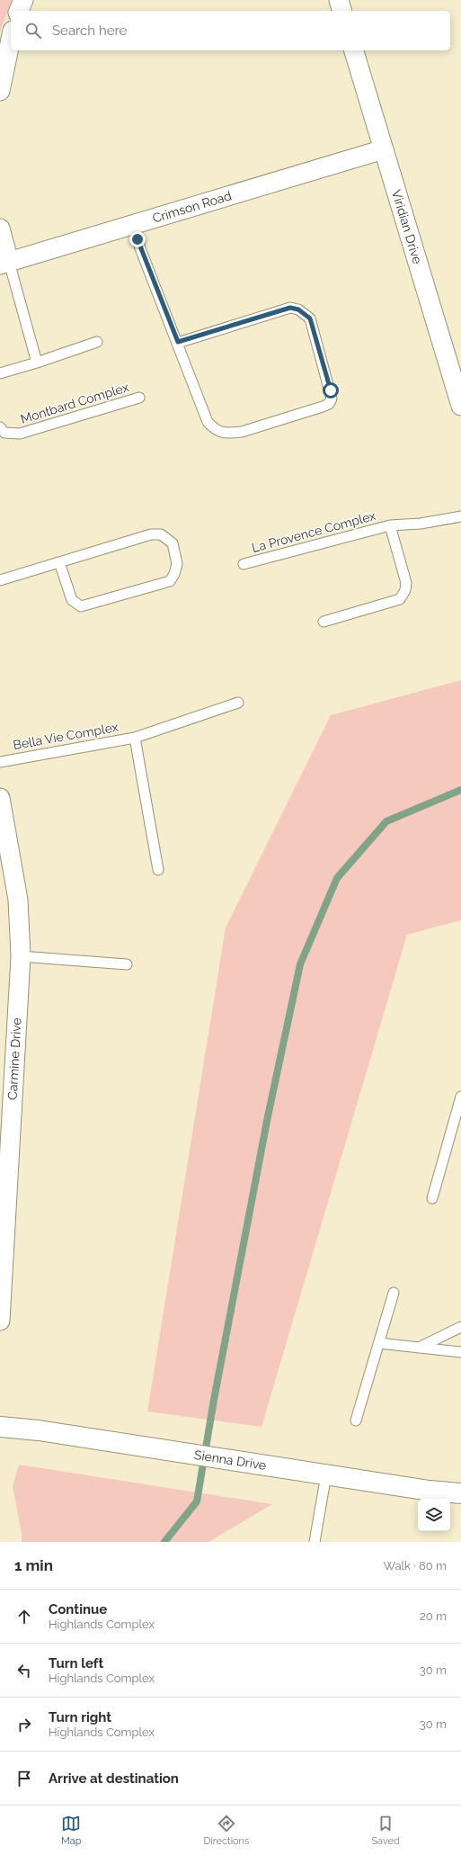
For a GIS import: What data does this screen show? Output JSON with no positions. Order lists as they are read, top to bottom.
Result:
{
  "streets": {
    "street": [
      "Crimson Road",
      "Viridian Drive",
      "Carmine Drive",
      "Sienna Drive"
    ],
    "lane": ["Montbard Complex", "La Provence Complex", "Bella Vie Complex"]
  },
  "crossings": [
    ["Crimson Road", "Viridian Drive"]
  ],
  "page": {
    "search": "Search here",
    "heading": ["1 min", "Walk · 80 m"],
    "list": [
      ["Continue", "Highlands Complex", "20 m"],
      ["Turn left", "Highlands Complex", "30 m"],
      ["Turn right", "Highlands Complex", "30 m"],
      "Arrive at destination"
    ],
    "nav": ["Map", "Directions", "Saved"]
  }
}
